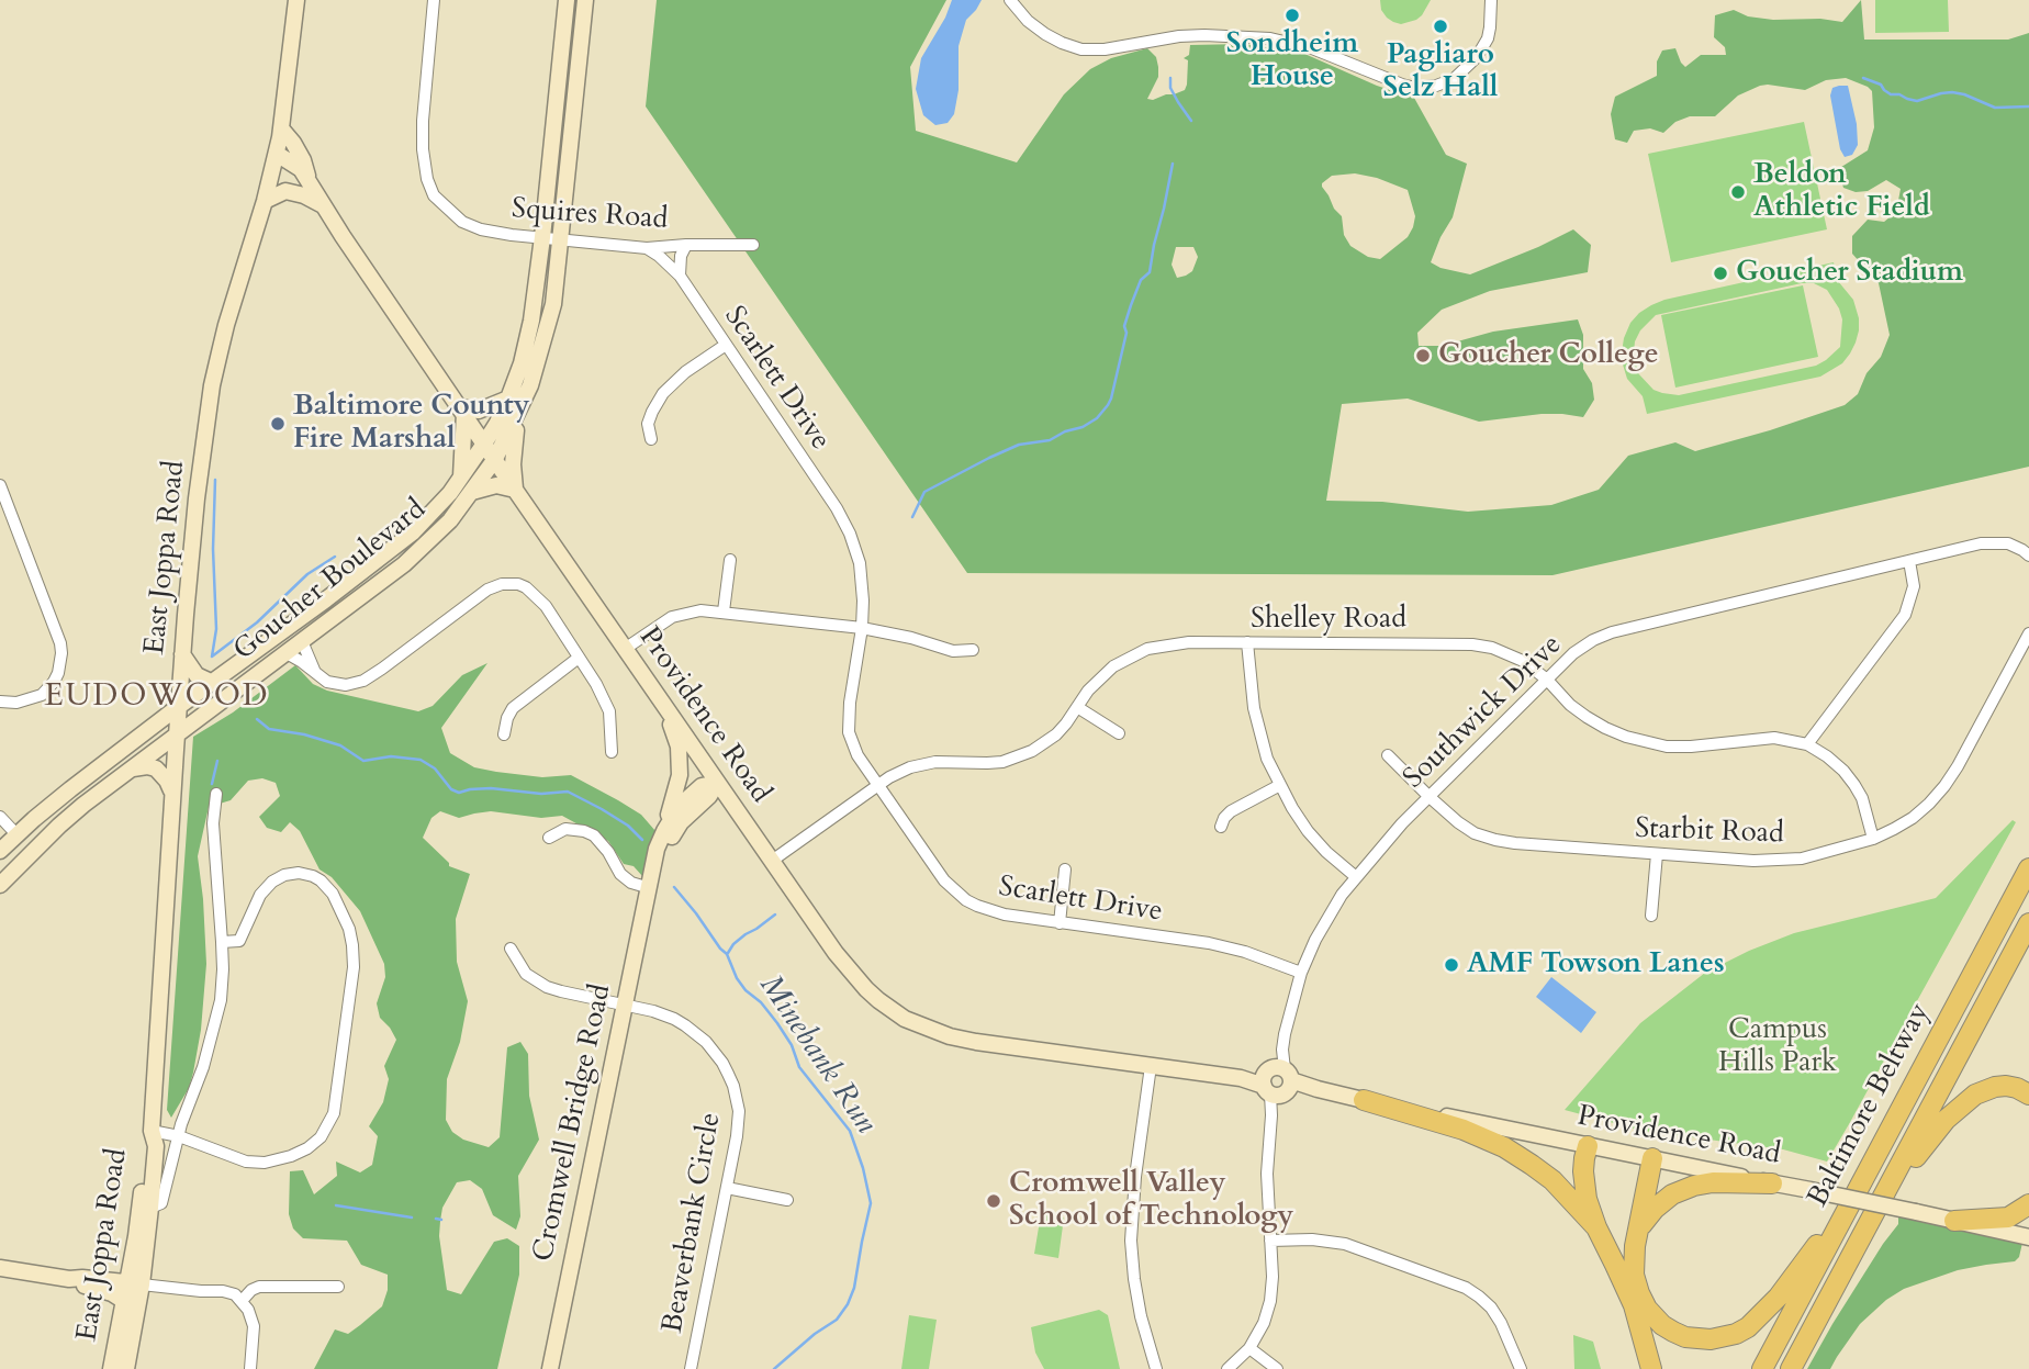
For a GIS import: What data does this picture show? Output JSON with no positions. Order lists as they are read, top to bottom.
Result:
{
  "streets": {
    "highway": ["Baltimore Beltway"],
    "main road": [
      "East Joppa Road",
      "Goucher Boulevard",
      "Providence Road",
      "Cromwell Bridge Road"
    ],
    "street": [
      "Squires Road",
      "Scarlett Drive",
      "Shelley Road",
      "Southwick Drive",
      "Starbit Road",
      "Beaverbank Circle"
    ]
  },
  "crossings": [
    ["Squires Road", "Scarlett Drive"],
    ["Squires Road", "Goucher Boulevard"],
    ["Scarlett Drive", "Shelley Road"],
    ["Scarlett Drive", "Southwick Drive"],
    ["East Joppa Road", "Goucher Boulevard"],
    ["East Joppa Road", "Providence Road"],
    ["Goucher Boulevard", "Providence Road"],
    ["Shelley Road", "Southwick Drive"],
    ["Shelley Road", "Providence Road"],
    ["Shelley Road", "Starbit Road"],
    ["Southwick Drive", "Providence Road"],
    ["Southwick Drive", "Starbit Road"],
    ["Providence Road", "Cromwell Bridge Road"],
    ["Cromwell Bridge Road", "Beaverbank Circle"]
  ],
  "districts": ["EUDOWOOD"],
  "water": ["Minebank Run"],
  "parks": ["Campus Hills Park"],
  "places": [
    "Sondheim House",
    "Pagliaro Selz Hall",
    "Beldon Athletic Field",
    "Goucher Stadium",
    "Goucher College",
    "Baltimore County Fire Marshal",
    "AMF Towson Lanes",
    "Cromwell Valley School of Technology"
  ]
}
